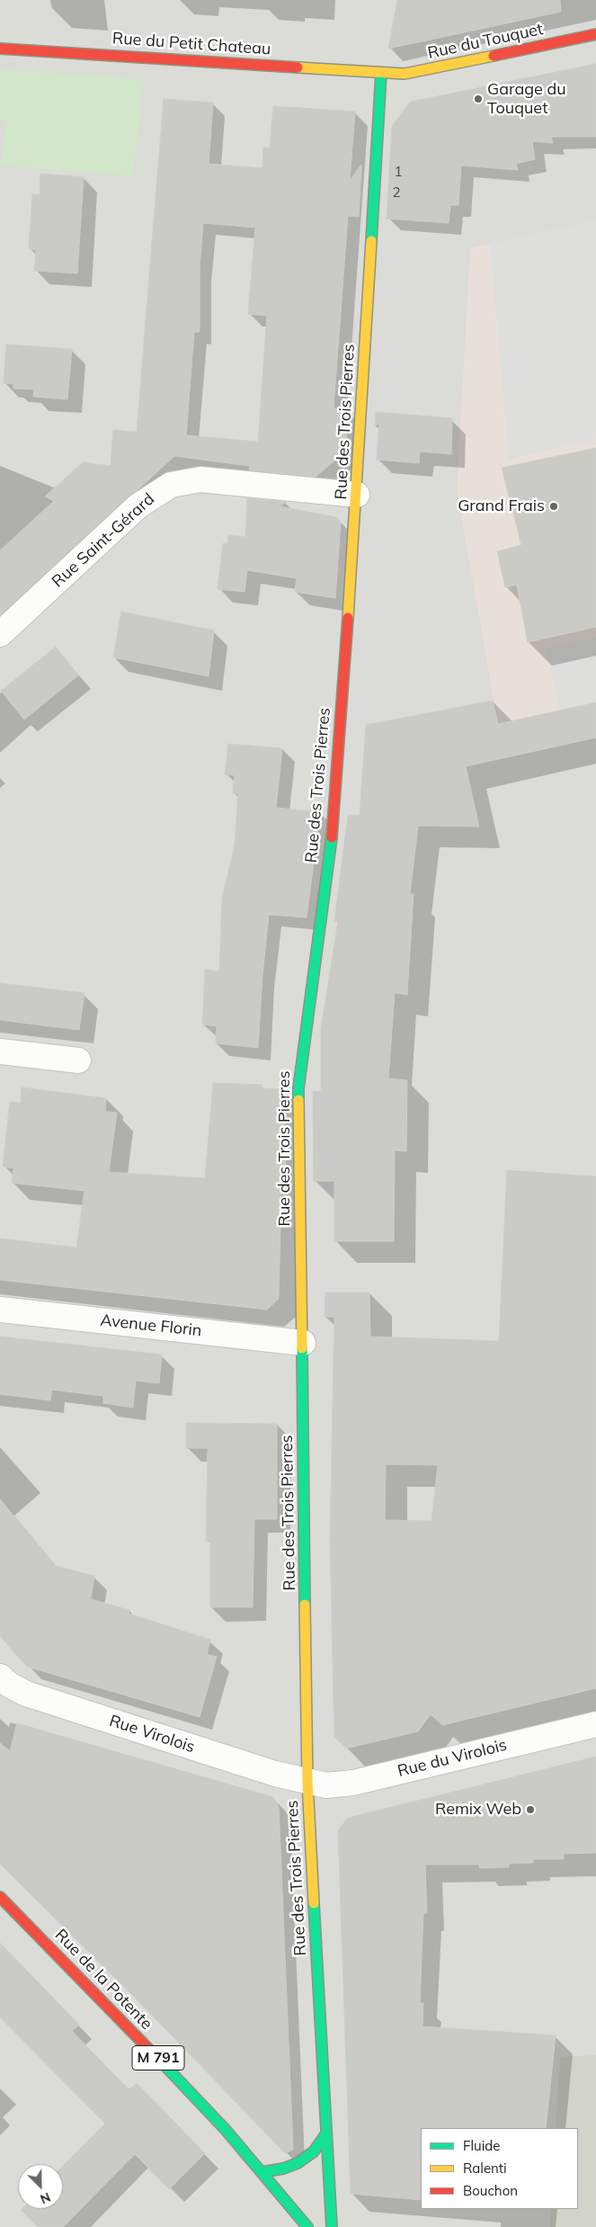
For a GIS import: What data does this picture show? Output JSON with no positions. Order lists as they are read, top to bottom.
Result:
{
  "streets": {
    "street": [
      "Rue du Touquet",
      "Rue du Petit Chateau",
      "Rue des Trois Pierres",
      "Rue Saint-Gérard",
      "Avenue Florin",
      "Rue Virolois",
      "Rue du Virolois",
      "Rue de la Potente",
      "M 791"
    ]
  },
  "crossings": [
    ["Rue du Touquet", "Rue du Petit Chateau"],
    ["Rue du Touquet", "Rue des Trois Pierres"],
    ["Rue du Petit Chateau", "Rue des Trois Pierres"],
    ["Rue des Trois Pierres", "Rue Saint-Gérard"],
    ["Rue des Trois Pierres", "Avenue Florin"],
    ["Rue des Trois Pierres", "Rue Virolois"],
    ["Rue des Trois Pierres", "Rue du Virolois"],
    ["Rue Virolois", "Rue du Virolois"]
  ],
  "places": ["Garage du Touquet", "Grand Frais", "Remix Web"],
  "house_numbers": ["1", "2"],
  "legend": ["Fluide", "Ralenti", "Bouchon"],
  "north": "bottom right"
}
